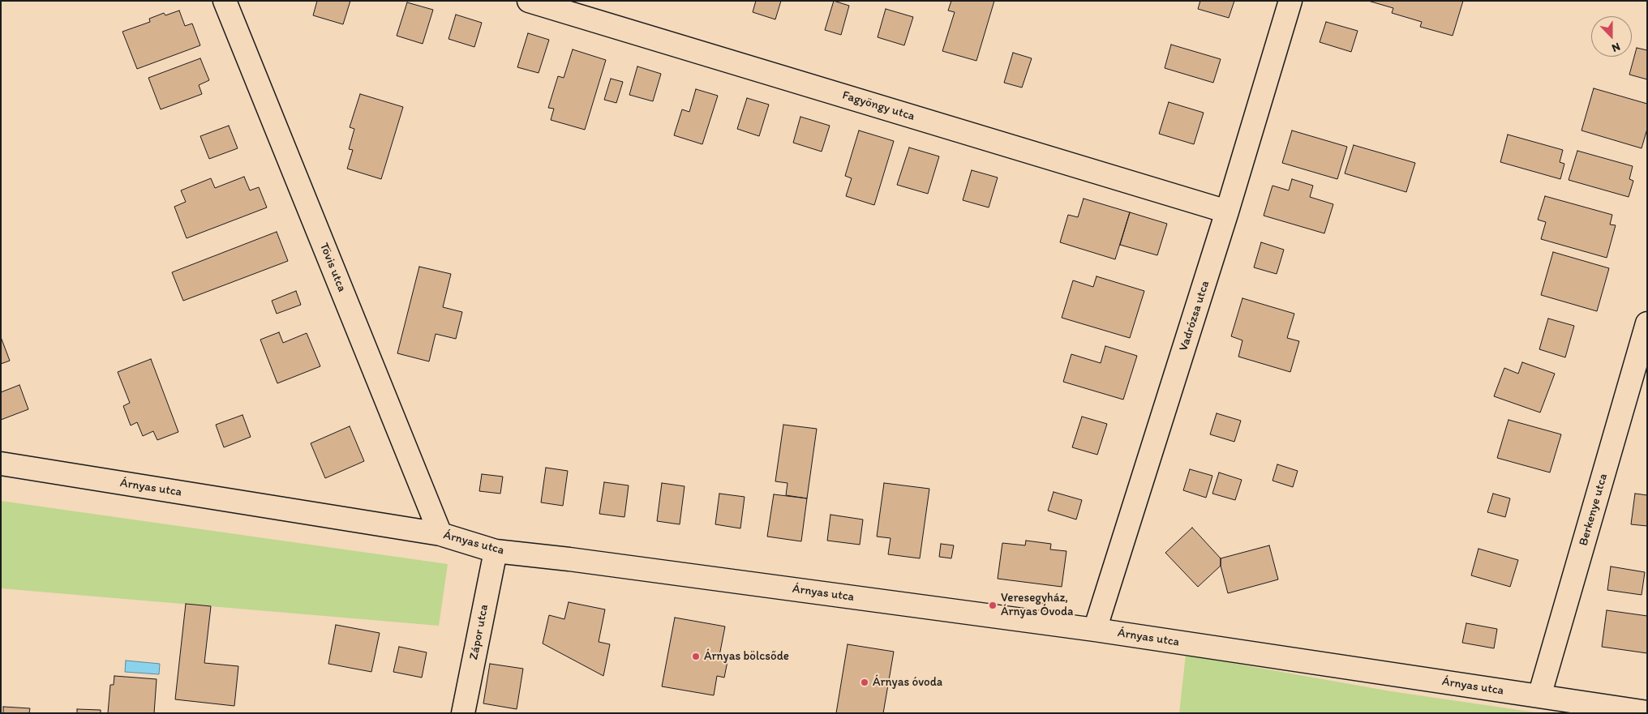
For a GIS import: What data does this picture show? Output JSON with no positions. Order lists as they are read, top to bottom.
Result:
{
  "streets": {
    "street": [
      "Fagyöngy utca",
      "Tövis utca",
      "Vadrózsa utca",
      "Árnyas utca",
      "Berkenye utca",
      "Zápor utca"
    ]
  },
  "crossings": [
    ["Fagyöngy utca", "Vadrózsa utca"],
    ["Tövis utca", "Árnyas utca"],
    ["Vadrózsa utca", "Árnyas utca"],
    ["Árnyas utca", "Berkenye utca"],
    ["Árnyas utca", "Zápor utca"]
  ],
  "places": ["Veresegyház, Árnyas Óvoda", "Árnyas bölcsőde", "Árnyas óvoda"],
  "north": "bottom"
}
